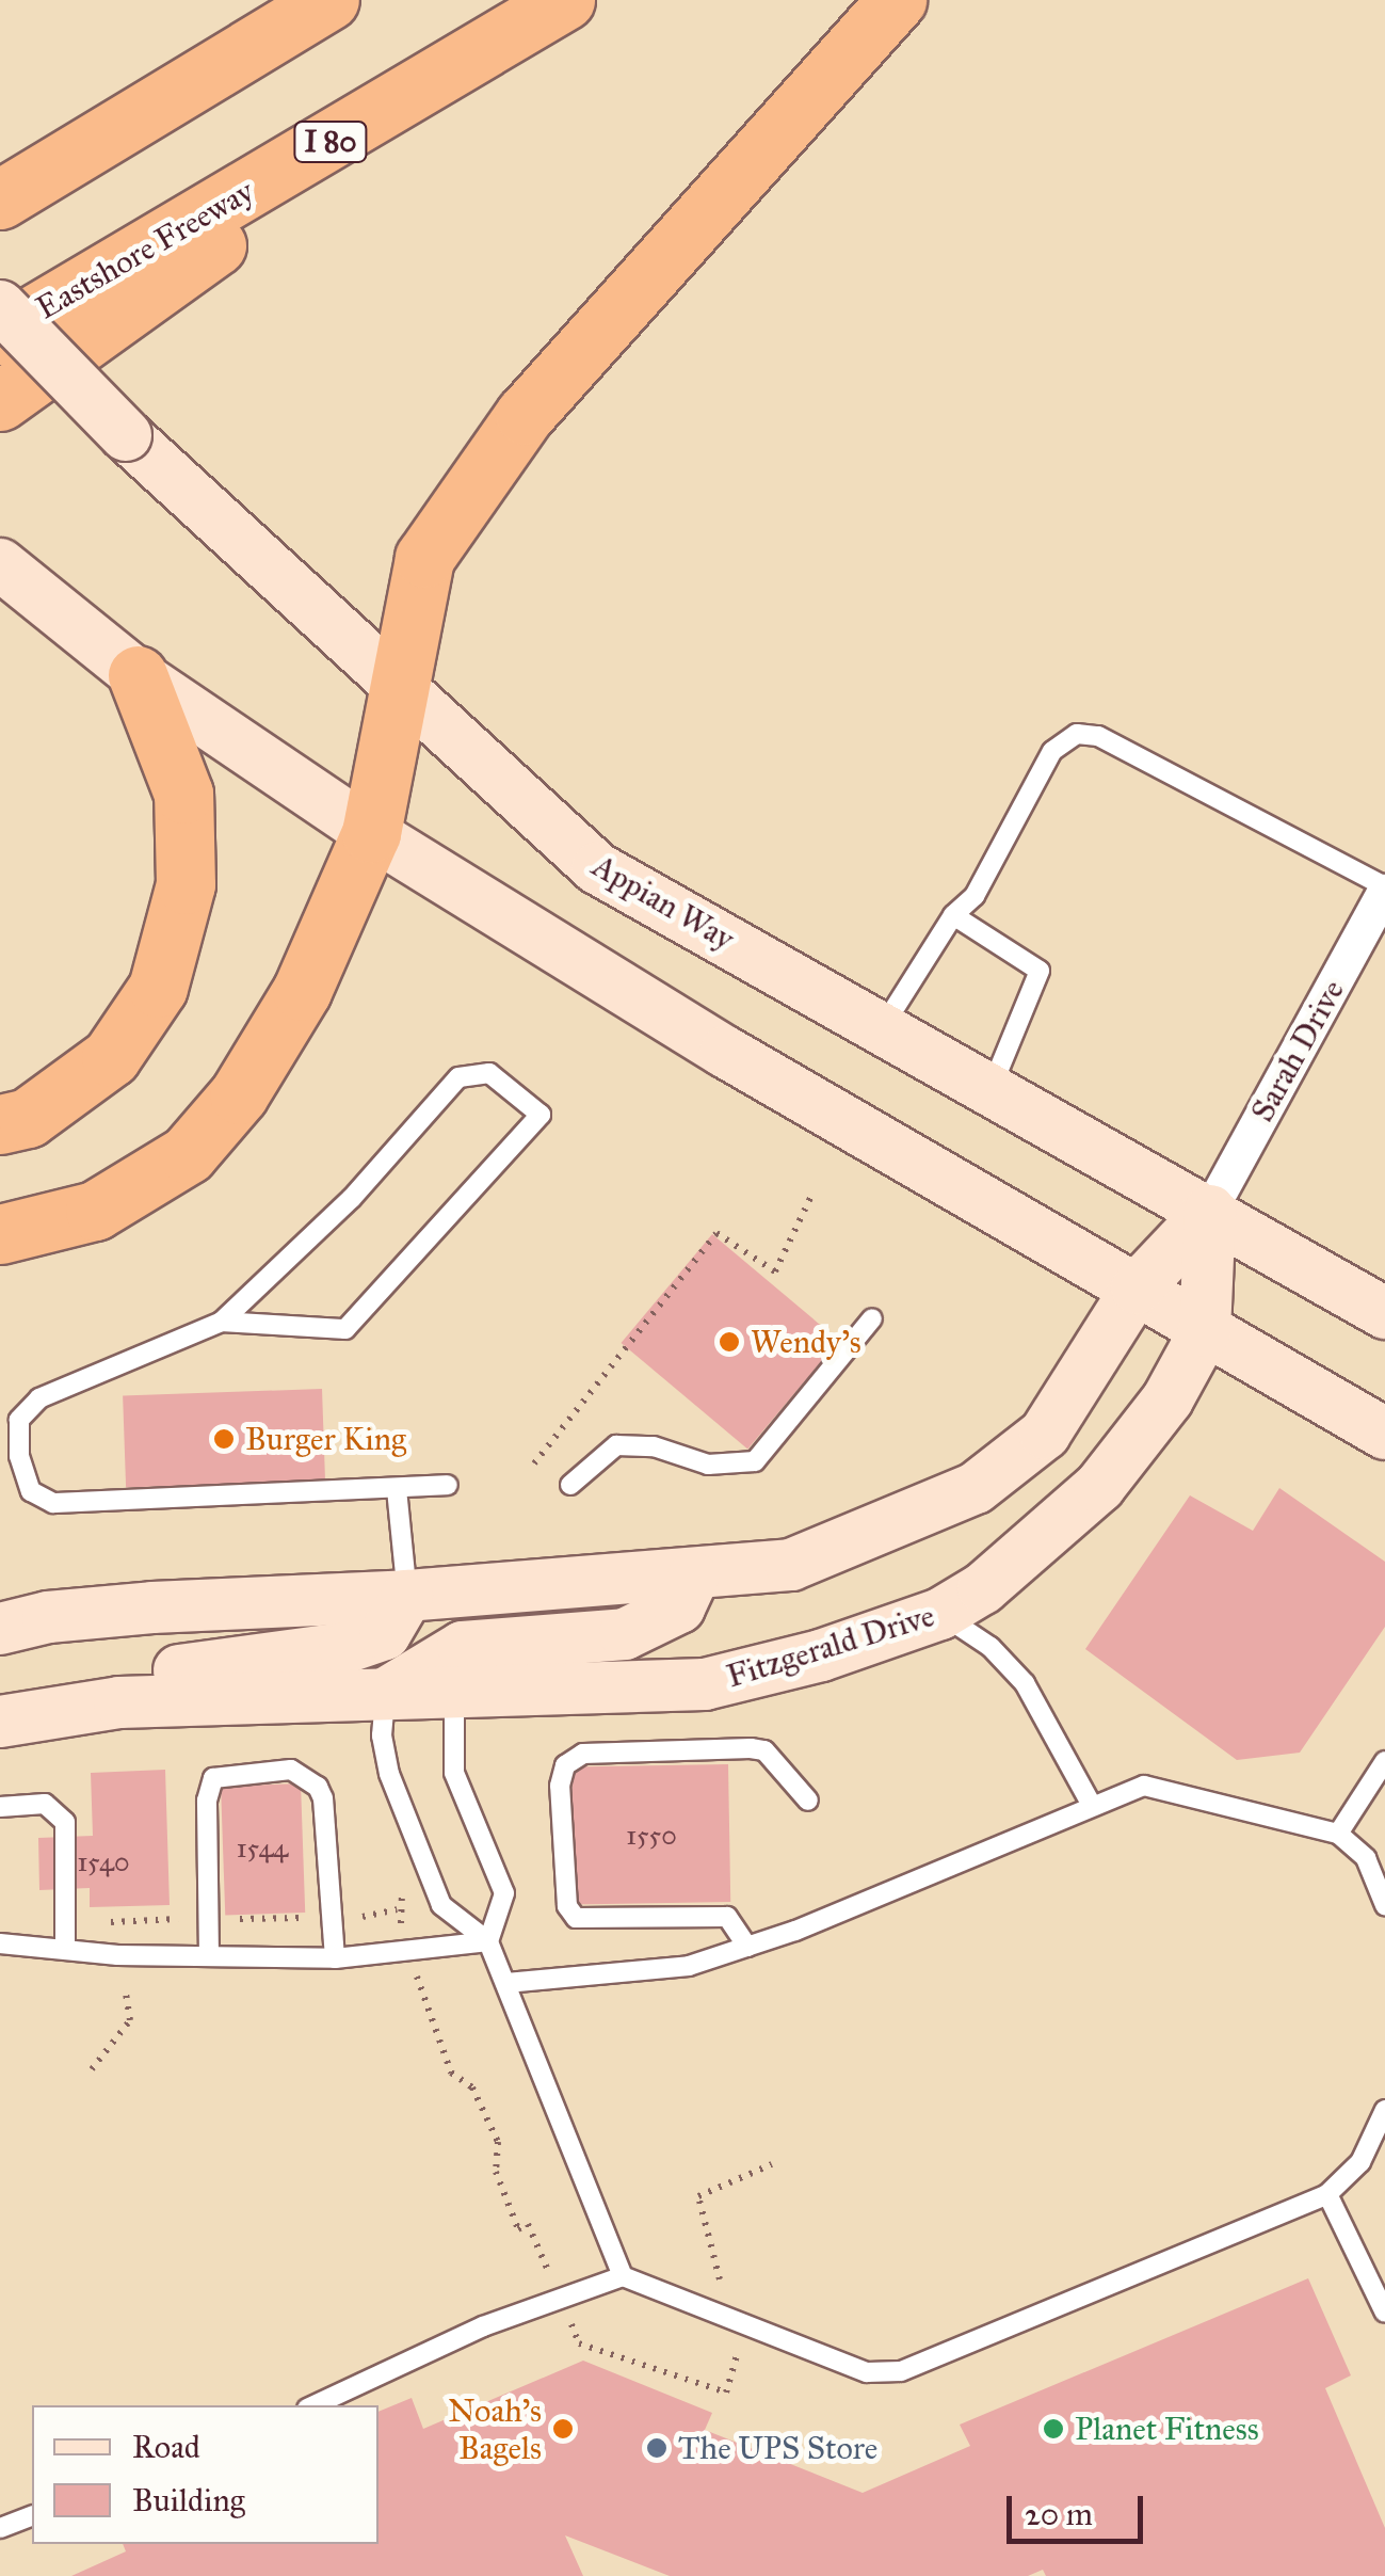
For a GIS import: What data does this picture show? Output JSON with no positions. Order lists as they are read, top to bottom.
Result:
{
  "streets": {
    "highway": ["I 80", "Eastshore Freeway"],
    "main road": ["Appian Way", "Fitzgerald Drive"],
    "street": ["Sarah Drive"]
  },
  "crossings": [
    ["Appian Way", "Sarah Drive"],
    ["Appian Way", "Fitzgerald Drive"],
    ["Sarah Drive", "Fitzgerald Drive"]
  ],
  "places": [
    "Wendy's",
    "Burger King",
    "Noah's Bagels",
    "Planet Fitness",
    "The UPS Store"
  ],
  "house_numbers": ["1550", "1544", "1540"],
  "legend": ["Road", "Building"],
  "scale_bar": "20 m"
}
